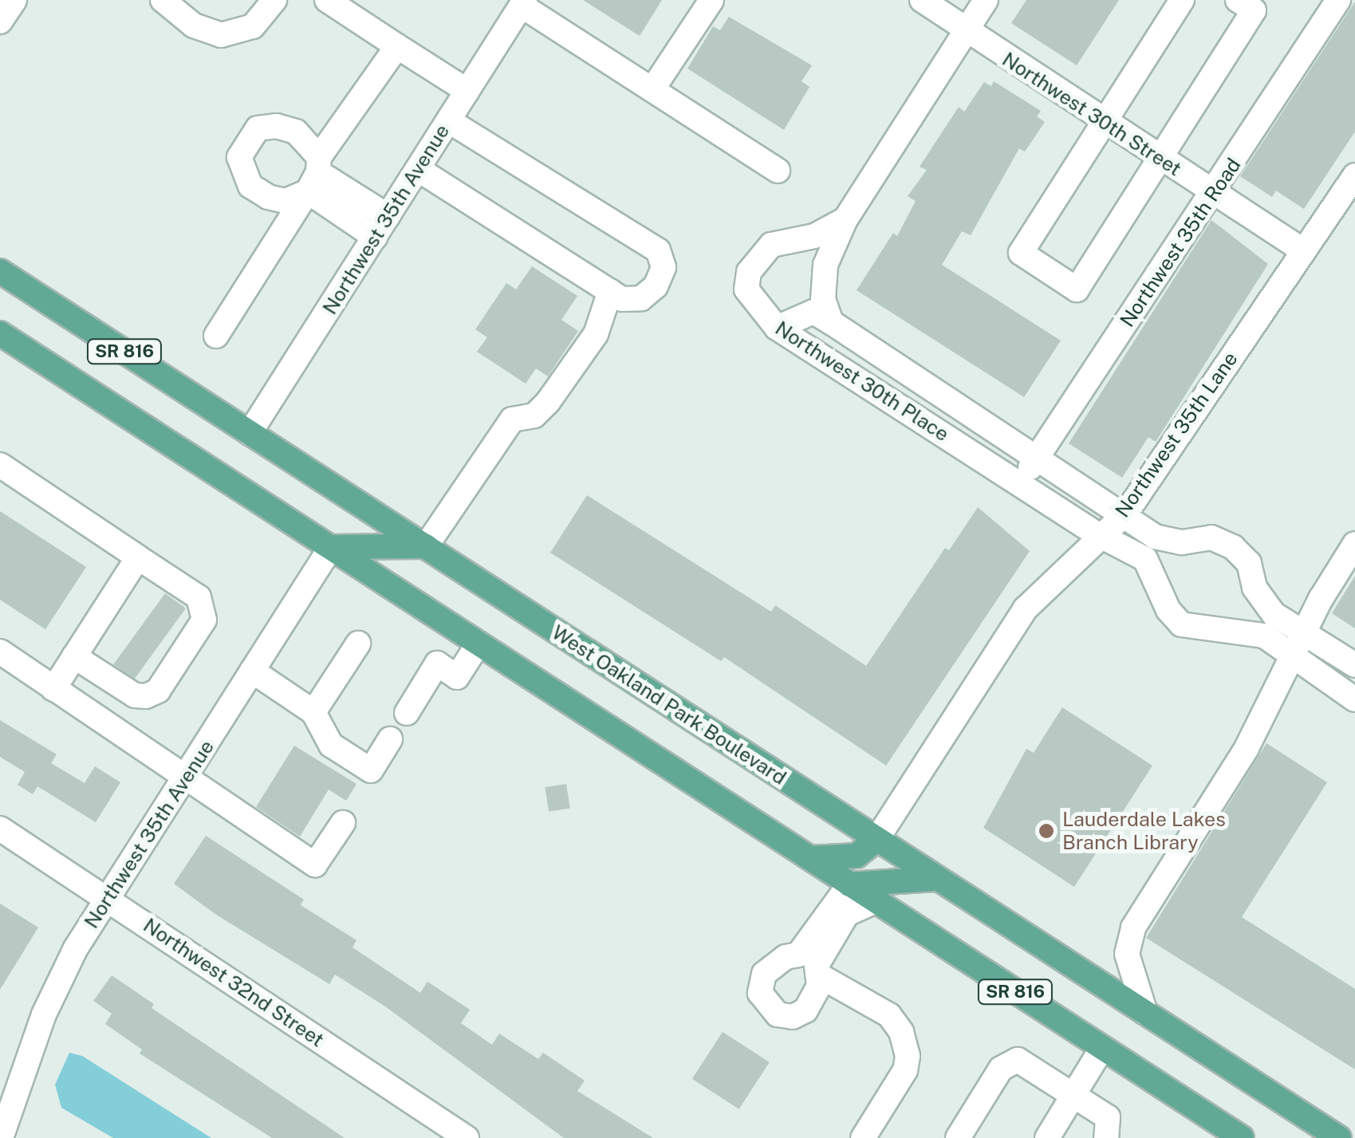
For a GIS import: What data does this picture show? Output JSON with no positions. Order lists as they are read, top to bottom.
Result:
{
  "streets": {
    "main road": ["SR 816", "West Oakland Park Boulevard"],
    "street": [
      "Northwest 30th Street",
      "Northwest 35th Avenue",
      "Northwest 35th Road",
      "Northwest 30th Place",
      "Northwest 35th Lane",
      "Northwest 32nd Street"
    ]
  },
  "crossings": [
    ["Northwest 30th Street", "Northwest 35th Road"],
    ["Northwest 30th Street", "Northwest 35th Lane"],
    ["Northwest 35th Avenue", "SR 816"],
    ["Northwest 35th Avenue", "West Oakland Park Boulevard"],
    ["Northwest 35th Avenue", "Northwest 32nd Street"],
    ["Northwest 35th Road", "Northwest 30th Place"],
    ["Northwest 30th Place", "Northwest 35th Lane"],
    ["Northwest 35th Lane", "West Oakland Park Boulevard"]
  ],
  "places": ["Lauderdale Lakes Branch Library"]
}
